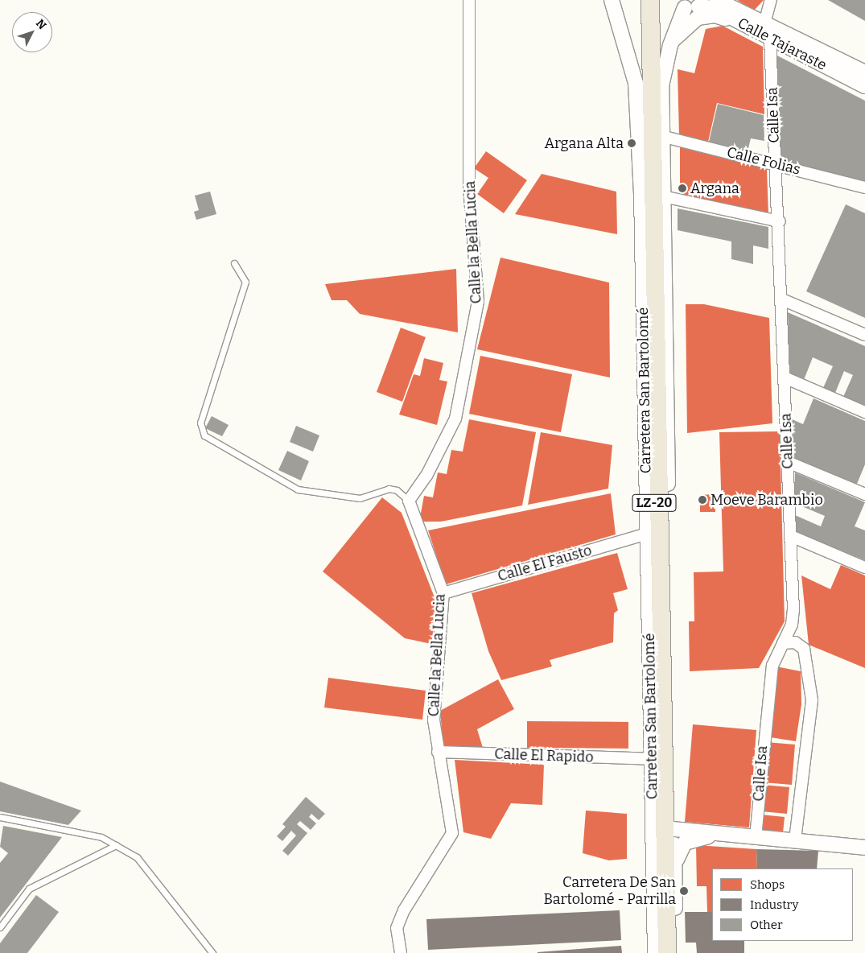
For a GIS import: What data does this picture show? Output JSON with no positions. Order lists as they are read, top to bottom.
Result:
{
  "streets": {
    "main road": ["Carretera San Bartolomé", "LZ-20"],
    "street": [
      "Calle Tajaraste",
      "Calle Isa",
      "Calle Folias",
      "Calle la Bella Lucia",
      "Calle El Fausto",
      "Calle El Rapido"
    ]
  },
  "crossings": [
    ["Calle Tajaraste", "Calle Isa"],
    ["Calle Tajaraste", "Carretera San Bartolomé"],
    ["Calle Isa", "Calle Folias"],
    ["Calle Folias", "Carretera San Bartolomé"],
    ["Calle la Bella Lucia", "Calle El Fausto"],
    ["Calle la Bella Lucia", "Calle El Rapido"],
    ["Carretera San Bartolomé", "Calle El Fausto"],
    ["Carretera San Bartolomé", "Calle El Rapido"]
  ],
  "places": [
    "Argana Alta",
    "Argana",
    "Moeve Barambio",
    "Carretera De San Bartolomé - Parrilla"
  ],
  "legend": ["Shops", "Industry", "Other"],
  "north": "top right"
}
